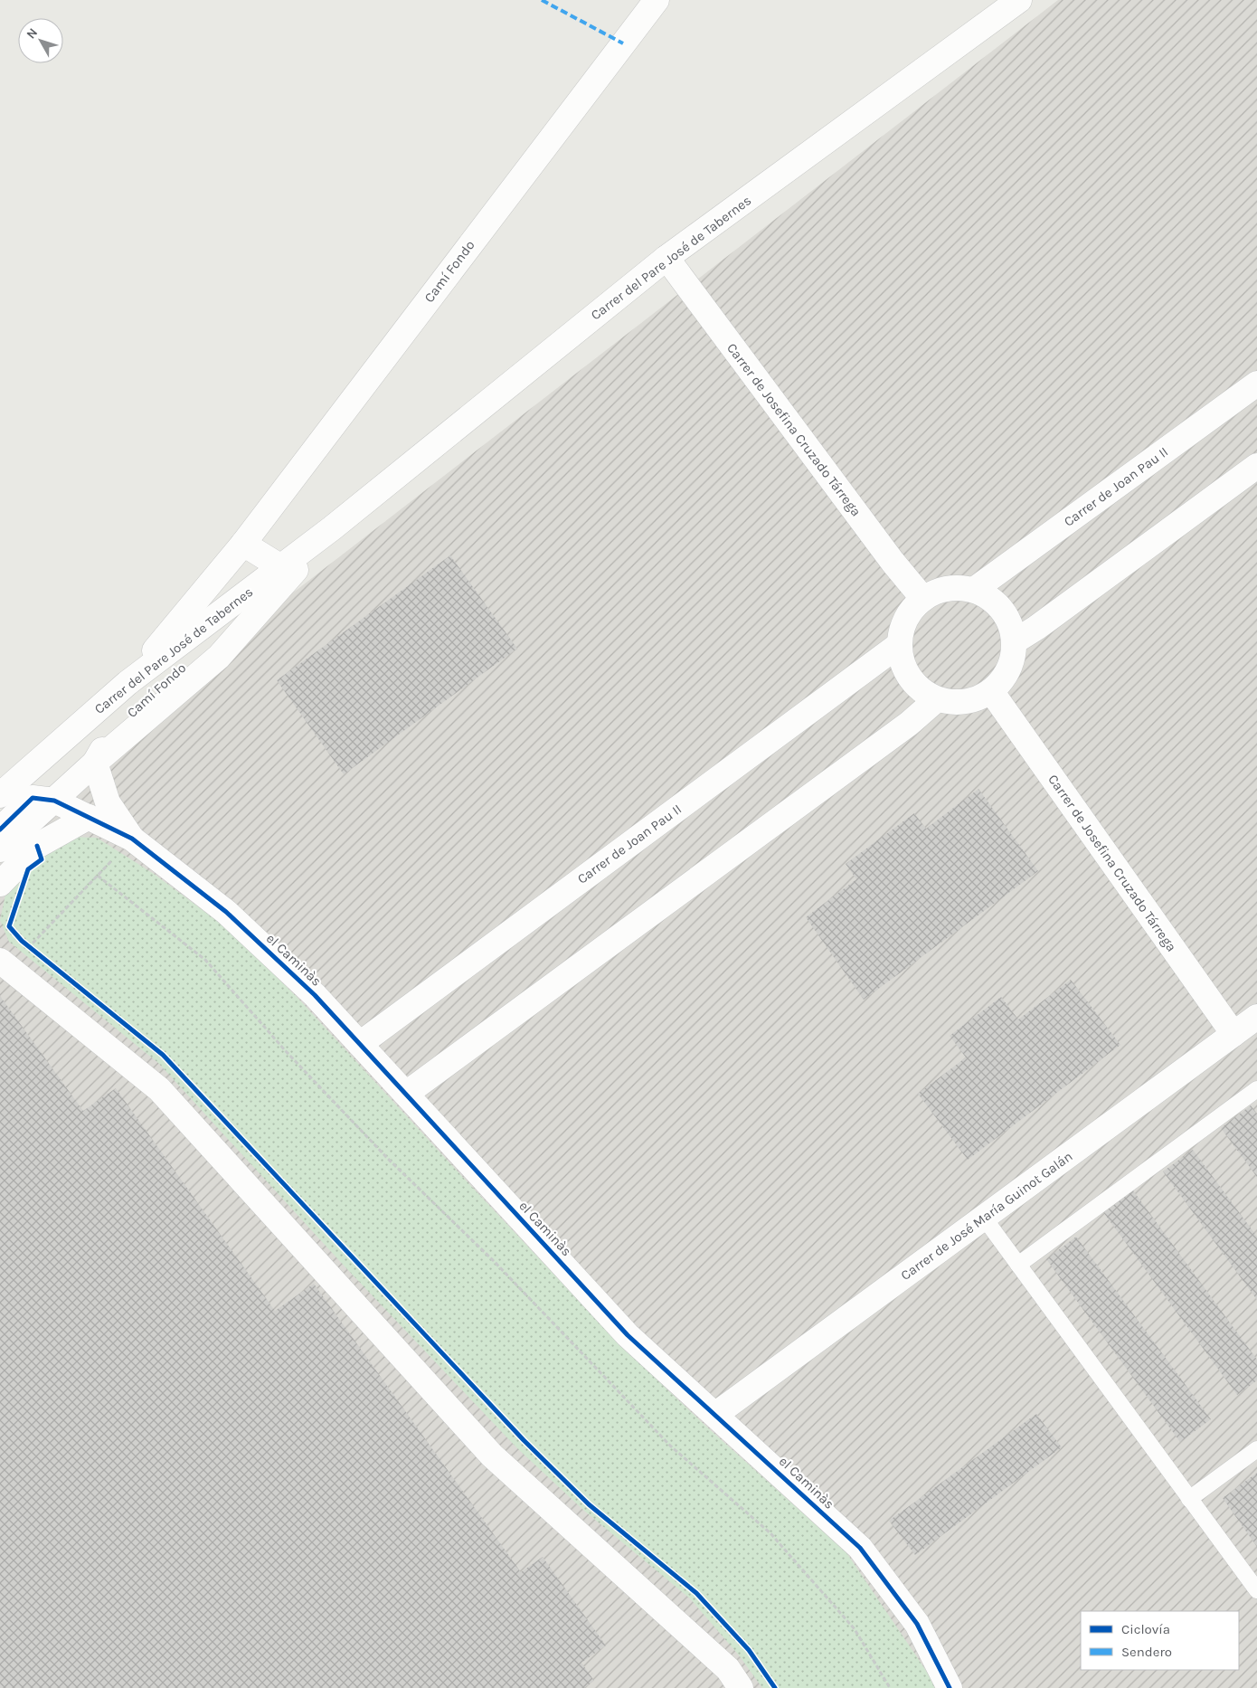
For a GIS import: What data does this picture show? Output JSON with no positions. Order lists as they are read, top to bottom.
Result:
{
  "streets": {
    "street": [
      "Carrer del Pare José de Tabernes",
      "Camí Fondo",
      "Carrer de Josefina Cruzado Tárrega",
      "Carrer de Joan Pau II",
      "el Caminàs",
      "Carrer de José María Guinot Galán"
    ]
  },
  "crossings": [
    ["Carrer del Pare José de Tabernes", "Camí Fondo"],
    ["Carrer del Pare José de Tabernes", "Carrer de Josefina Cruzado Tárrega"],
    ["Carrer del Pare José de Tabernes", "el Caminàs"],
    ["Camí Fondo", "el Caminàs"],
    ["Carrer de Josefina Cruzado Tárrega", "Carrer de Joan Pau II"],
    ["Carrer de Josefina Cruzado Tárrega", "Carrer de José María Guinot Galán"],
    ["Carrer de Joan Pau II", "el Caminàs"],
    ["el Caminàs", "Carrer de José María Guinot Galán"]
  ],
  "legend": ["Ciclovía", "Sendero"],
  "north": "top left"
}
